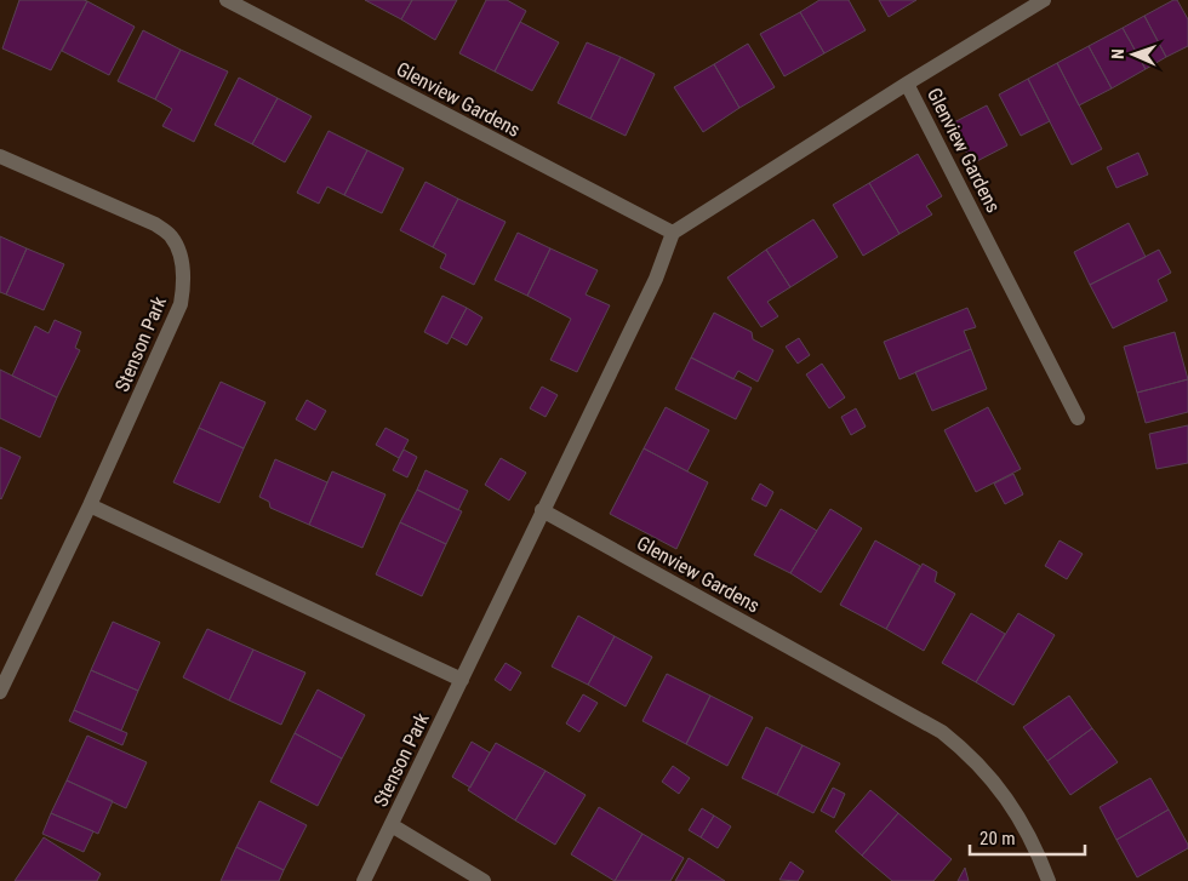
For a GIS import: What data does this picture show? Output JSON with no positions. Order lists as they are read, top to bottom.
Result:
{
  "streets": {
    "street": ["Glenview Gardens", "Stenson Park"]
  },
  "crossings": [
    ["Glenview Gardens", "Stenson Park"]
  ],
  "scale_bar": "20 m",
  "north": "left"
}
